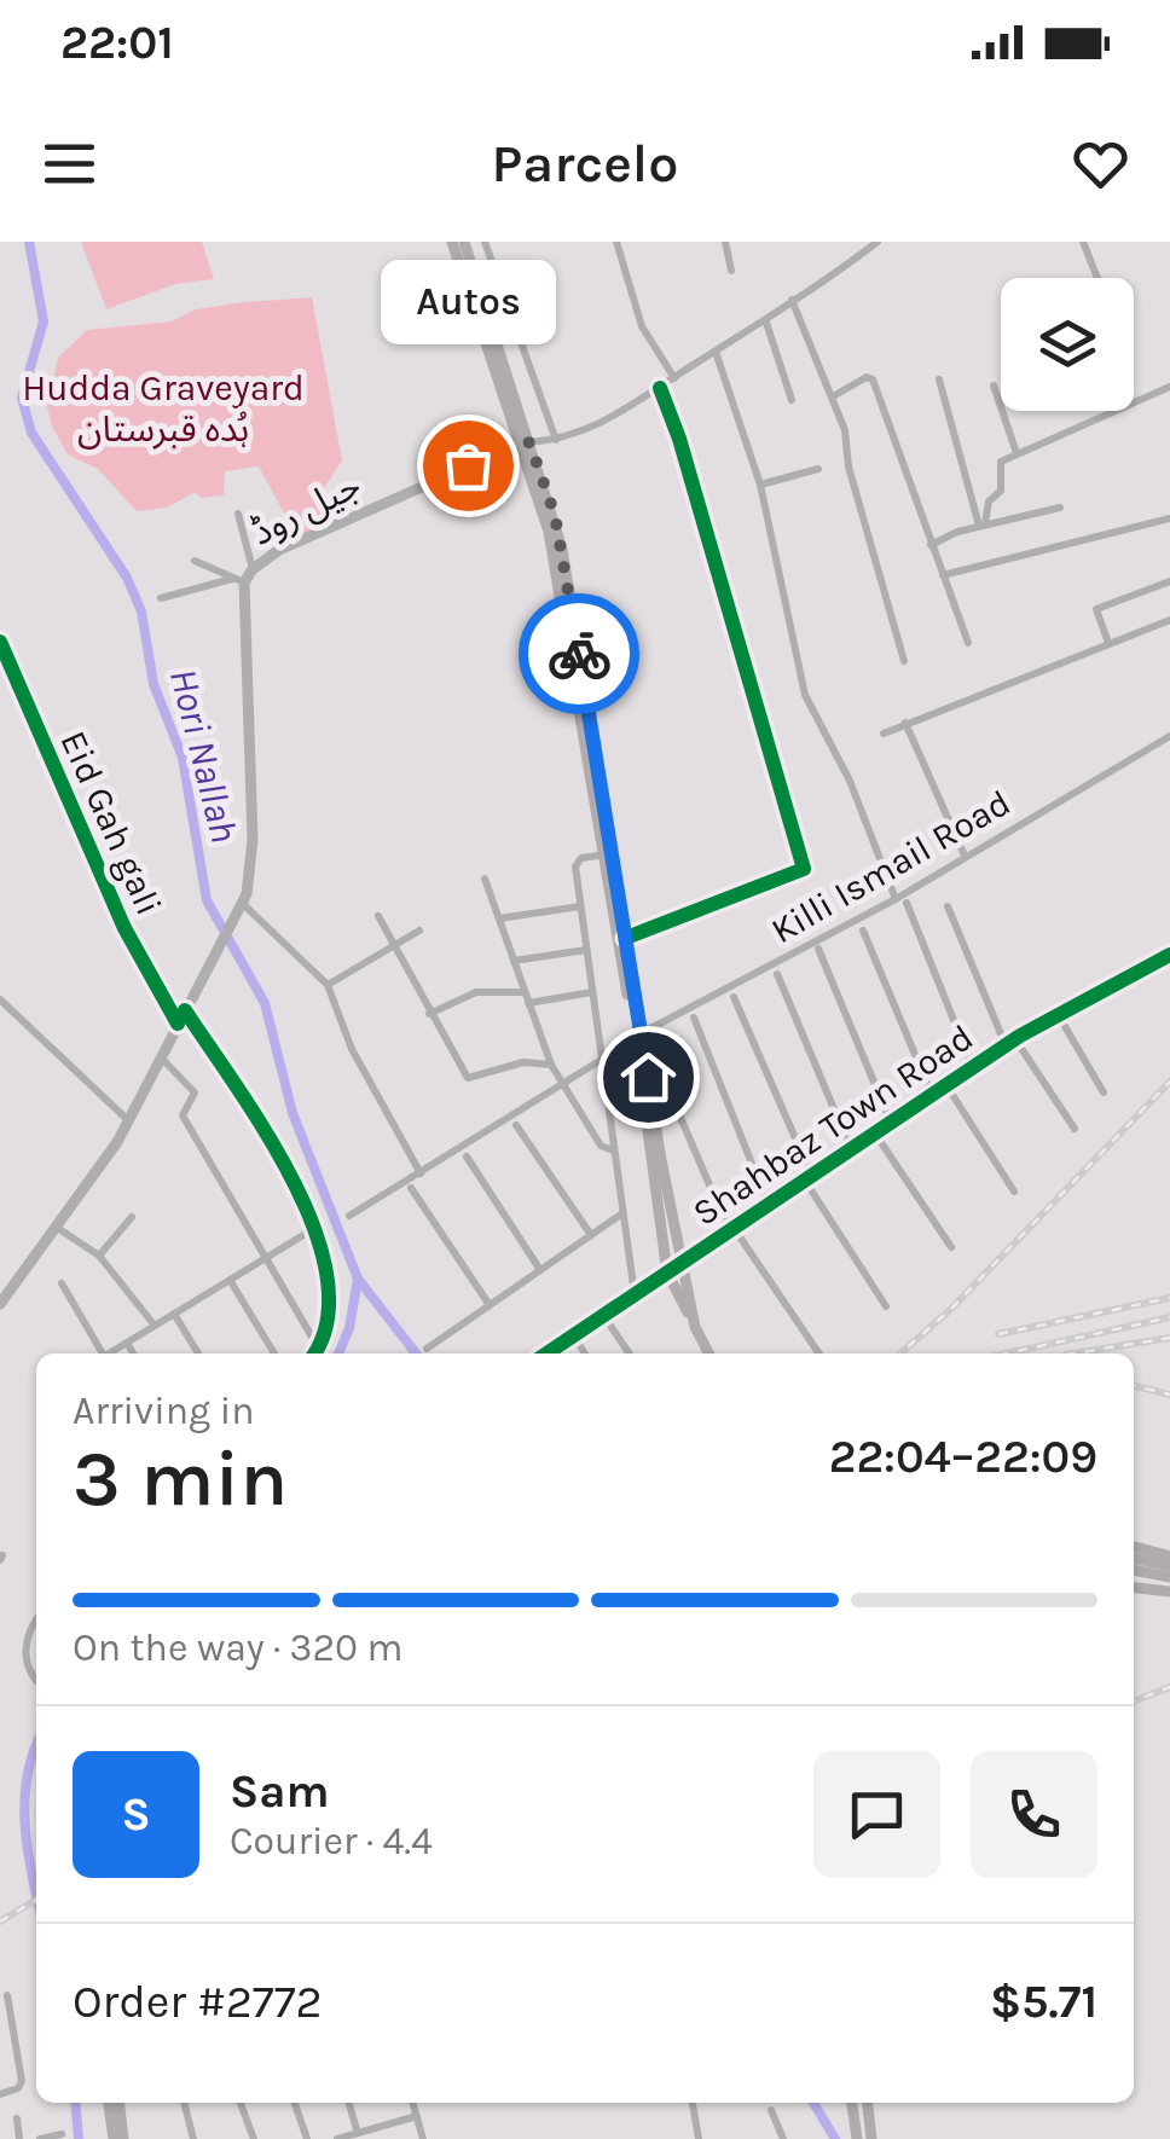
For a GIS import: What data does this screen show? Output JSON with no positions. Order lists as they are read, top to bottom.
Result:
{
  "streets": {
    "main road": ["جیل روڈ"],
    "street": ["Eid Gah gali", "Killi Ismail Road", "Shahbaz Town Road"]
  },
  "crossings": [
    ["جیل روڈ", "Eid Gah gali"]
  ],
  "water": ["Hori Nallah"],
  "parks": ["Hudda Graveyard ہُدہ قبرستان"],
  "places": ["Autos"],
  "page": {
    "status": "22:01",
    "header": "Parcelo",
    "bubble": "Autos",
    "heading": ["3 min", "Arriving in", "22:04–22:09"],
    "panel": [
      "Sam",
      "Courier · 4.4",
      "Order #2772",
      "$5.71"
    ],
    "bar": "On the way · 320 m",
    "round": "S"
  }
}
